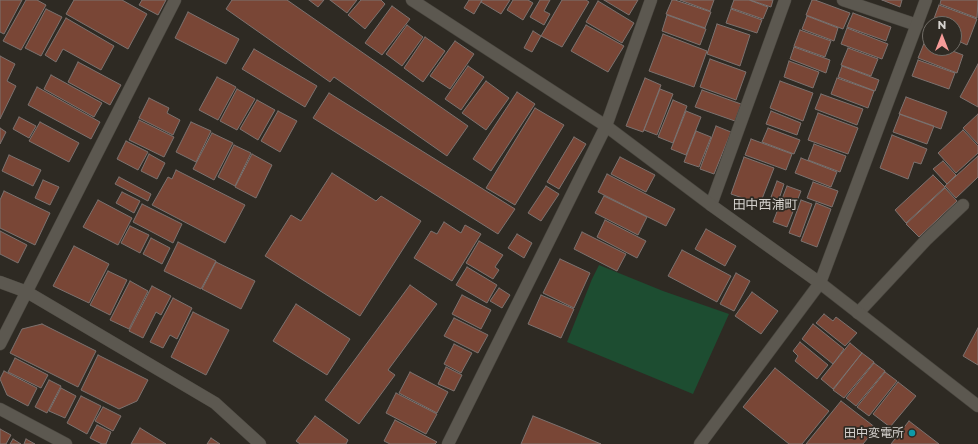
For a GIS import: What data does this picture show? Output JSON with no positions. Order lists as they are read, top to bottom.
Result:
{
  "districts": ["田中西浦町"],
  "places": ["田中変電所"],
  "north": "top"
}
